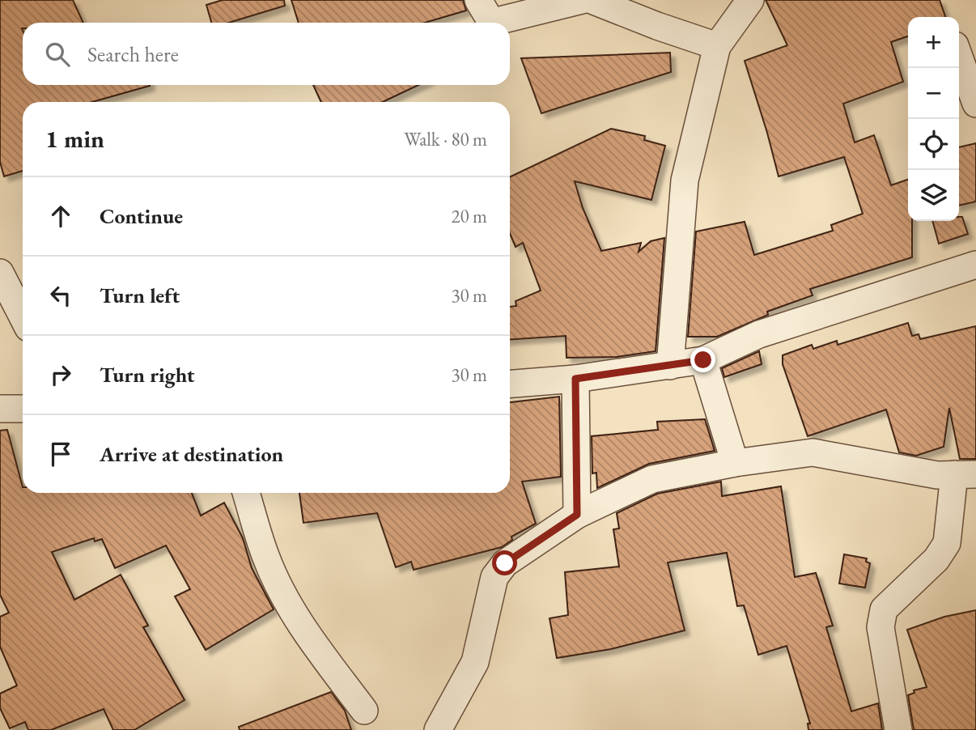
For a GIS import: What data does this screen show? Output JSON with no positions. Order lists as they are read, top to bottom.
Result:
{
  "page": {
    "map_buttons": ["+", "−"],
    "search": "Search here",
    "heading": ["1 min", "Walk · 80 m"],
    "list": [
      ["Continue", "20 m"],
      ["Turn left", "30 m"],
      ["Turn right", "30 m"],
      "Arrive at destination"
    ]
  }
}
